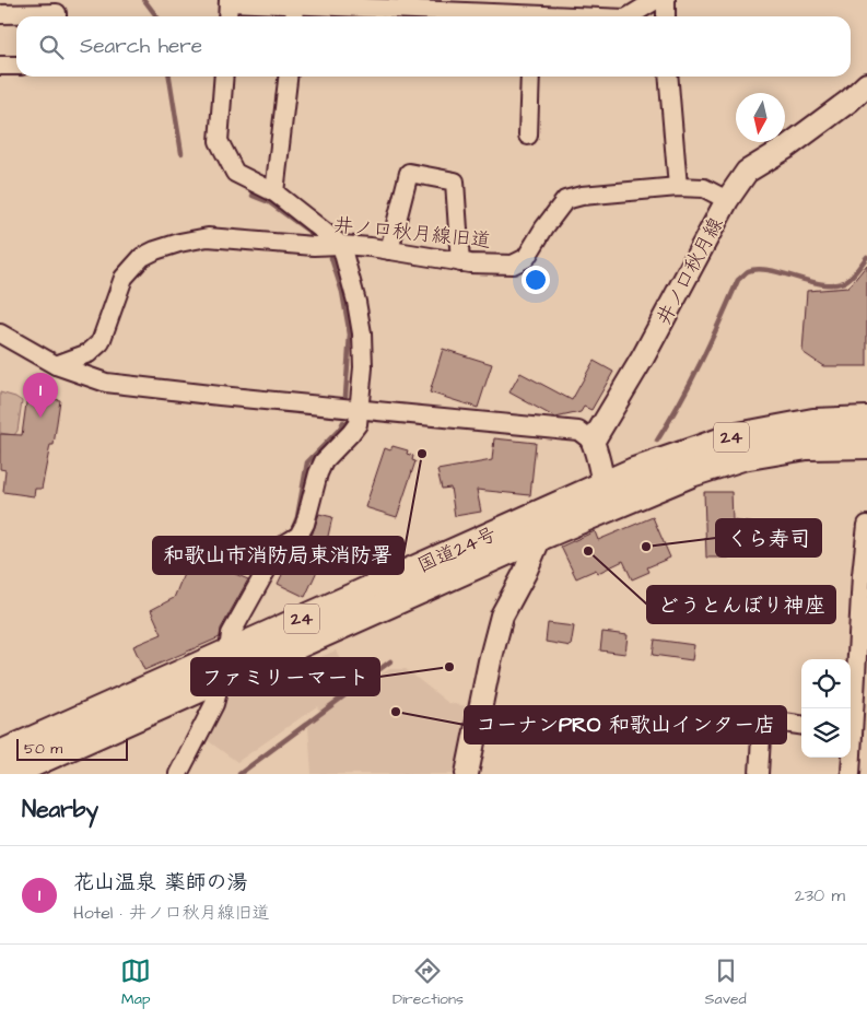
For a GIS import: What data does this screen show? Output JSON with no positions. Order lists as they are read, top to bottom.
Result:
{
  "streets": {
    "highway": ["24", "国道24号"],
    "main road": ["井ノ口秋月線"],
    "street": ["井ノ口秋月線旧道"]
  },
  "crossings": [
    ["井ノ口秋月線旧道", "井ノ口秋月線"]
  ],
  "places": [
    "和歌山市消防局東消防署",
    "くら寿司",
    "どうとんぼり神座",
    "ファミリーマート",
    "コーナンPRO 和歌山インター店"
  ],
  "scale_bar": "50 m",
  "north": "bottom",
  "page": {
    "search": "Search here",
    "pins": "1",
    "scale": "50 m",
    "heading": "Nearby",
    "list": [
      {
        "mark": "1",
        "name": "花山温泉 薬師の湯",
        "note": "Hotel · 井ノ口秋月線旧道",
        "value": "230 m"
      }
    ],
    "nav": ["Map", "Directions", "Saved"]
  }
}
